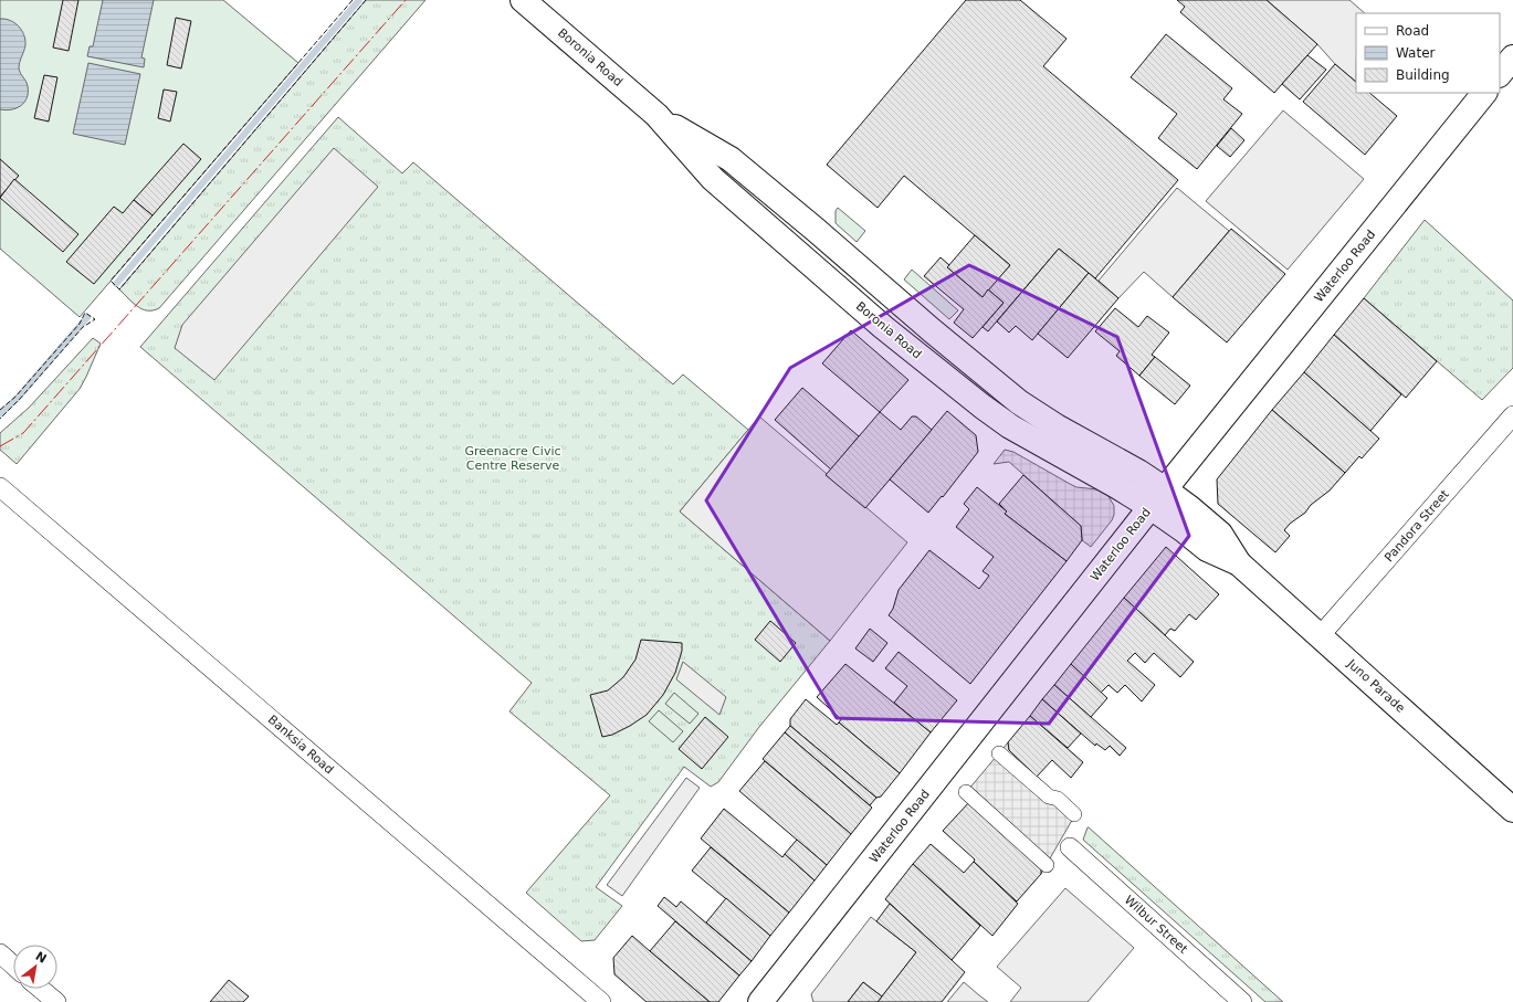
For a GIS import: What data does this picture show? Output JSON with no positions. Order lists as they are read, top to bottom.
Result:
{
  "streets": {
    "main road": ["Boronia Road", "Waterloo Road", "Juno Parade"],
    "street": ["Pandora Street", "Banksia Road", "Wilbur Street"]
  },
  "crossings": [
    ["Boronia Road", "Waterloo Road"],
    ["Boronia Road", "Juno Parade"],
    ["Waterloo Road", "Juno Parade"],
    ["Pandora Street", "Juno Parade"]
  ],
  "parks": ["Greenacre Civic Centre Reserve"],
  "legend": ["Road", "Water", "Building"],
  "north": "top right"
}
